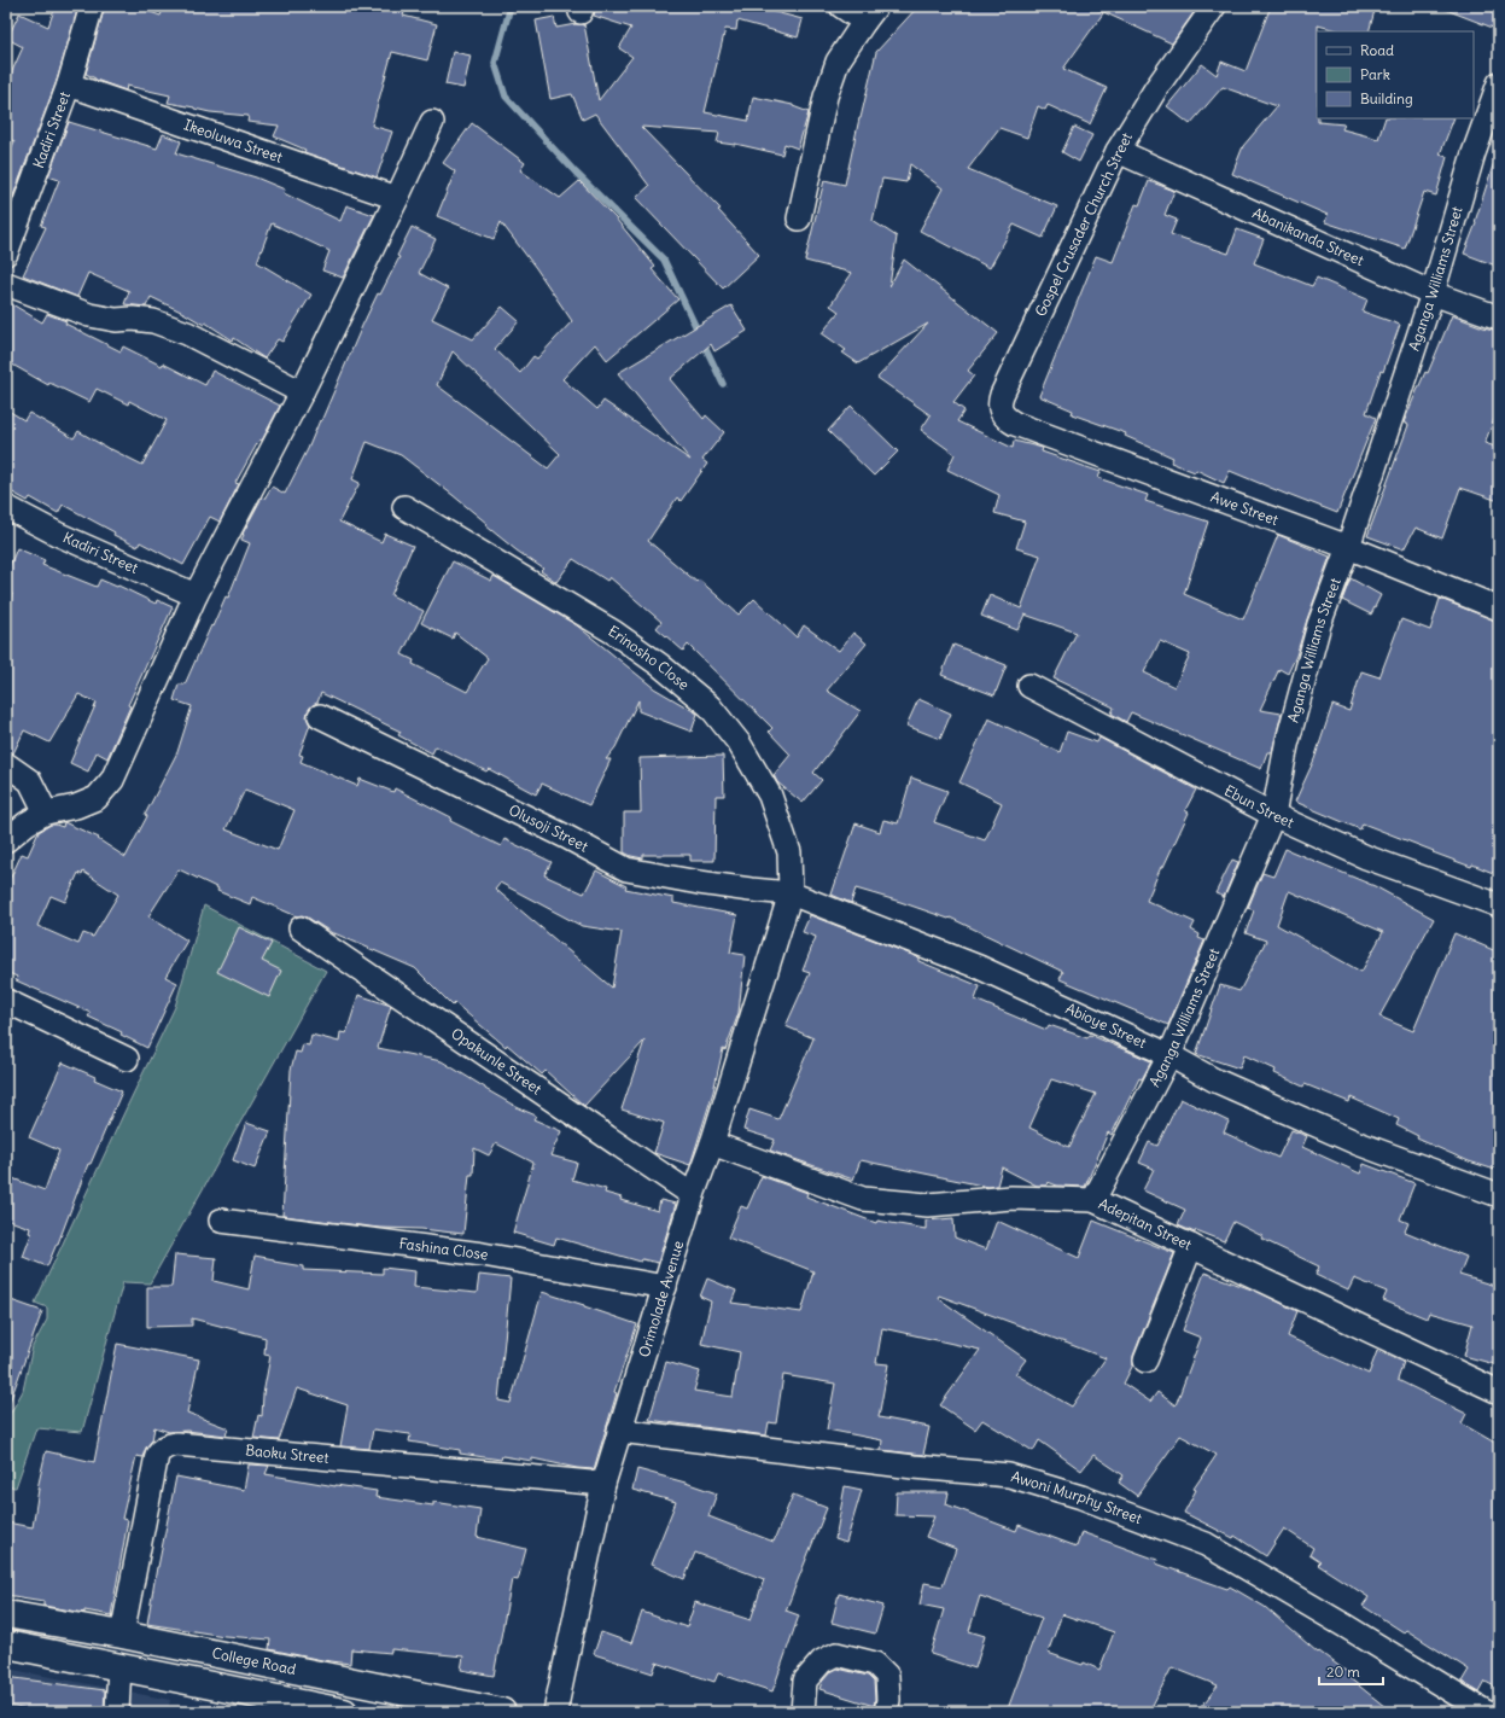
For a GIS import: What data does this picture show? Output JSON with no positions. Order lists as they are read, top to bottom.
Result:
{
  "streets": {
    "main road": ["College Road"],
    "street": [
      "Kadiri Street",
      "Ikeoluwa Street",
      "Gospel Crusader Church Street",
      "Abanikanda Street",
      "Aganga Williams Street",
      "Awe Street",
      "Erinosho Close",
      "Ebun Street",
      "Olusoji Street",
      "Abioye Street",
      "Opakunle Street",
      "Adepitan Street",
      "Fashina Close",
      "Orimolade Avenue",
      "Baoku Street",
      "Awoni Murphy Street"
    ]
  },
  "crossings": [
    ["Kadiri Street", "Ikeoluwa Street"],
    ["Gospel Crusader Church Street", "Abanikanda Street"],
    ["Gospel Crusader Church Street", "Awe Street"],
    ["Abanikanda Street", "Aganga Williams Street"],
    ["Aganga Williams Street", "Awe Street"],
    ["Aganga Williams Street", "Ebun Street"],
    ["Aganga Williams Street", "Abioye Street"],
    ["Aganga Williams Street", "Adepitan Street"],
    ["Erinosho Close", "Olusoji Street"],
    ["Erinosho Close", "Abioye Street"],
    ["Erinosho Close", "Orimolade Avenue"],
    ["Olusoji Street", "Abioye Street"],
    ["Olusoji Street", "Orimolade Avenue"],
    ["Abioye Street", "Orimolade Avenue"],
    ["Opakunle Street", "Orimolade Avenue"],
    ["Adepitan Street", "Orimolade Avenue"],
    ["Fashina Close", "Orimolade Avenue"],
    ["Orimolade Avenue", "Baoku Street"],
    ["Orimolade Avenue", "Awoni Murphy Street"],
    ["Baoku Street", "College Road"]
  ],
  "legend": ["Road", "Park", "Building"],
  "scale_bar": "20 m"
}
